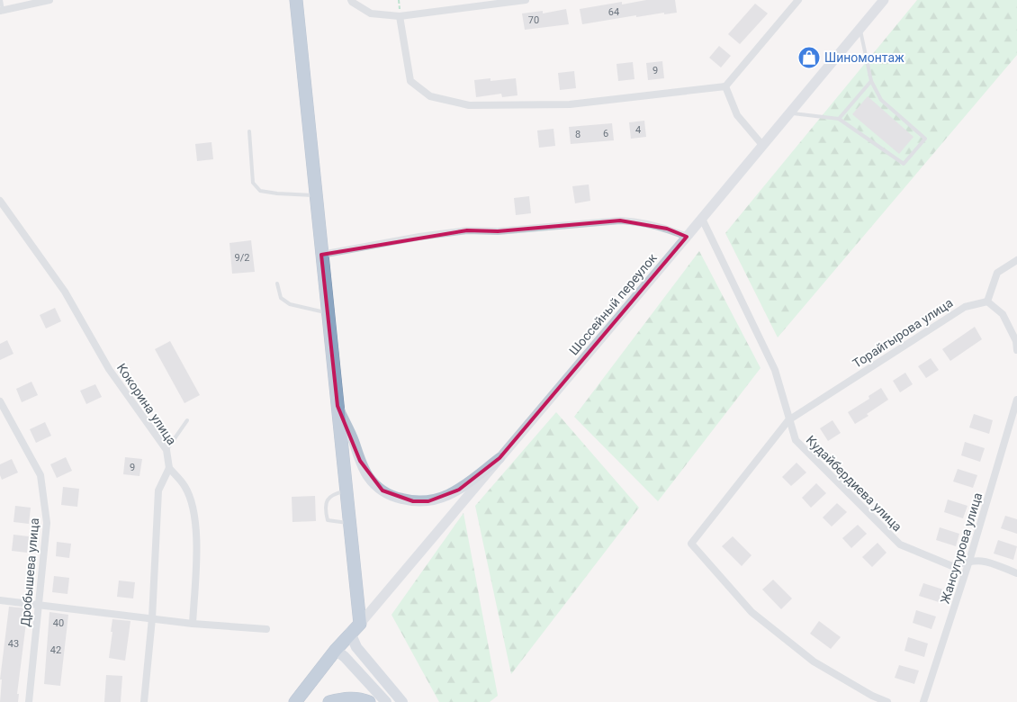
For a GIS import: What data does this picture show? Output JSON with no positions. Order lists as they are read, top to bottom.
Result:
{
  "streets": {
    "main road": ["Шоссейный переулок"],
    "street": [
      "Торайгырова улица",
      "Кокорина улица",
      "Кудайбердиева улица",
      "Жансугурова улица",
      "Дробышева улица"
    ]
  },
  "crossings": [
    ["Шоссейный переулок", "Кудайбердиева улица"],
    ["Торайгырова улица", "Кудайбердиева улица"],
    ["Кудайбердиева улица", "Жансугурова улица"]
  ],
  "places": {
    "shop": ["Шиномонтаж"]
  },
  "house_numbers": [
    "64",
    "70",
    "9",
    "4",
    "6",
    "8",
    "9/2",
    "9",
    "40",
    "43",
    "42"
  ]
}
